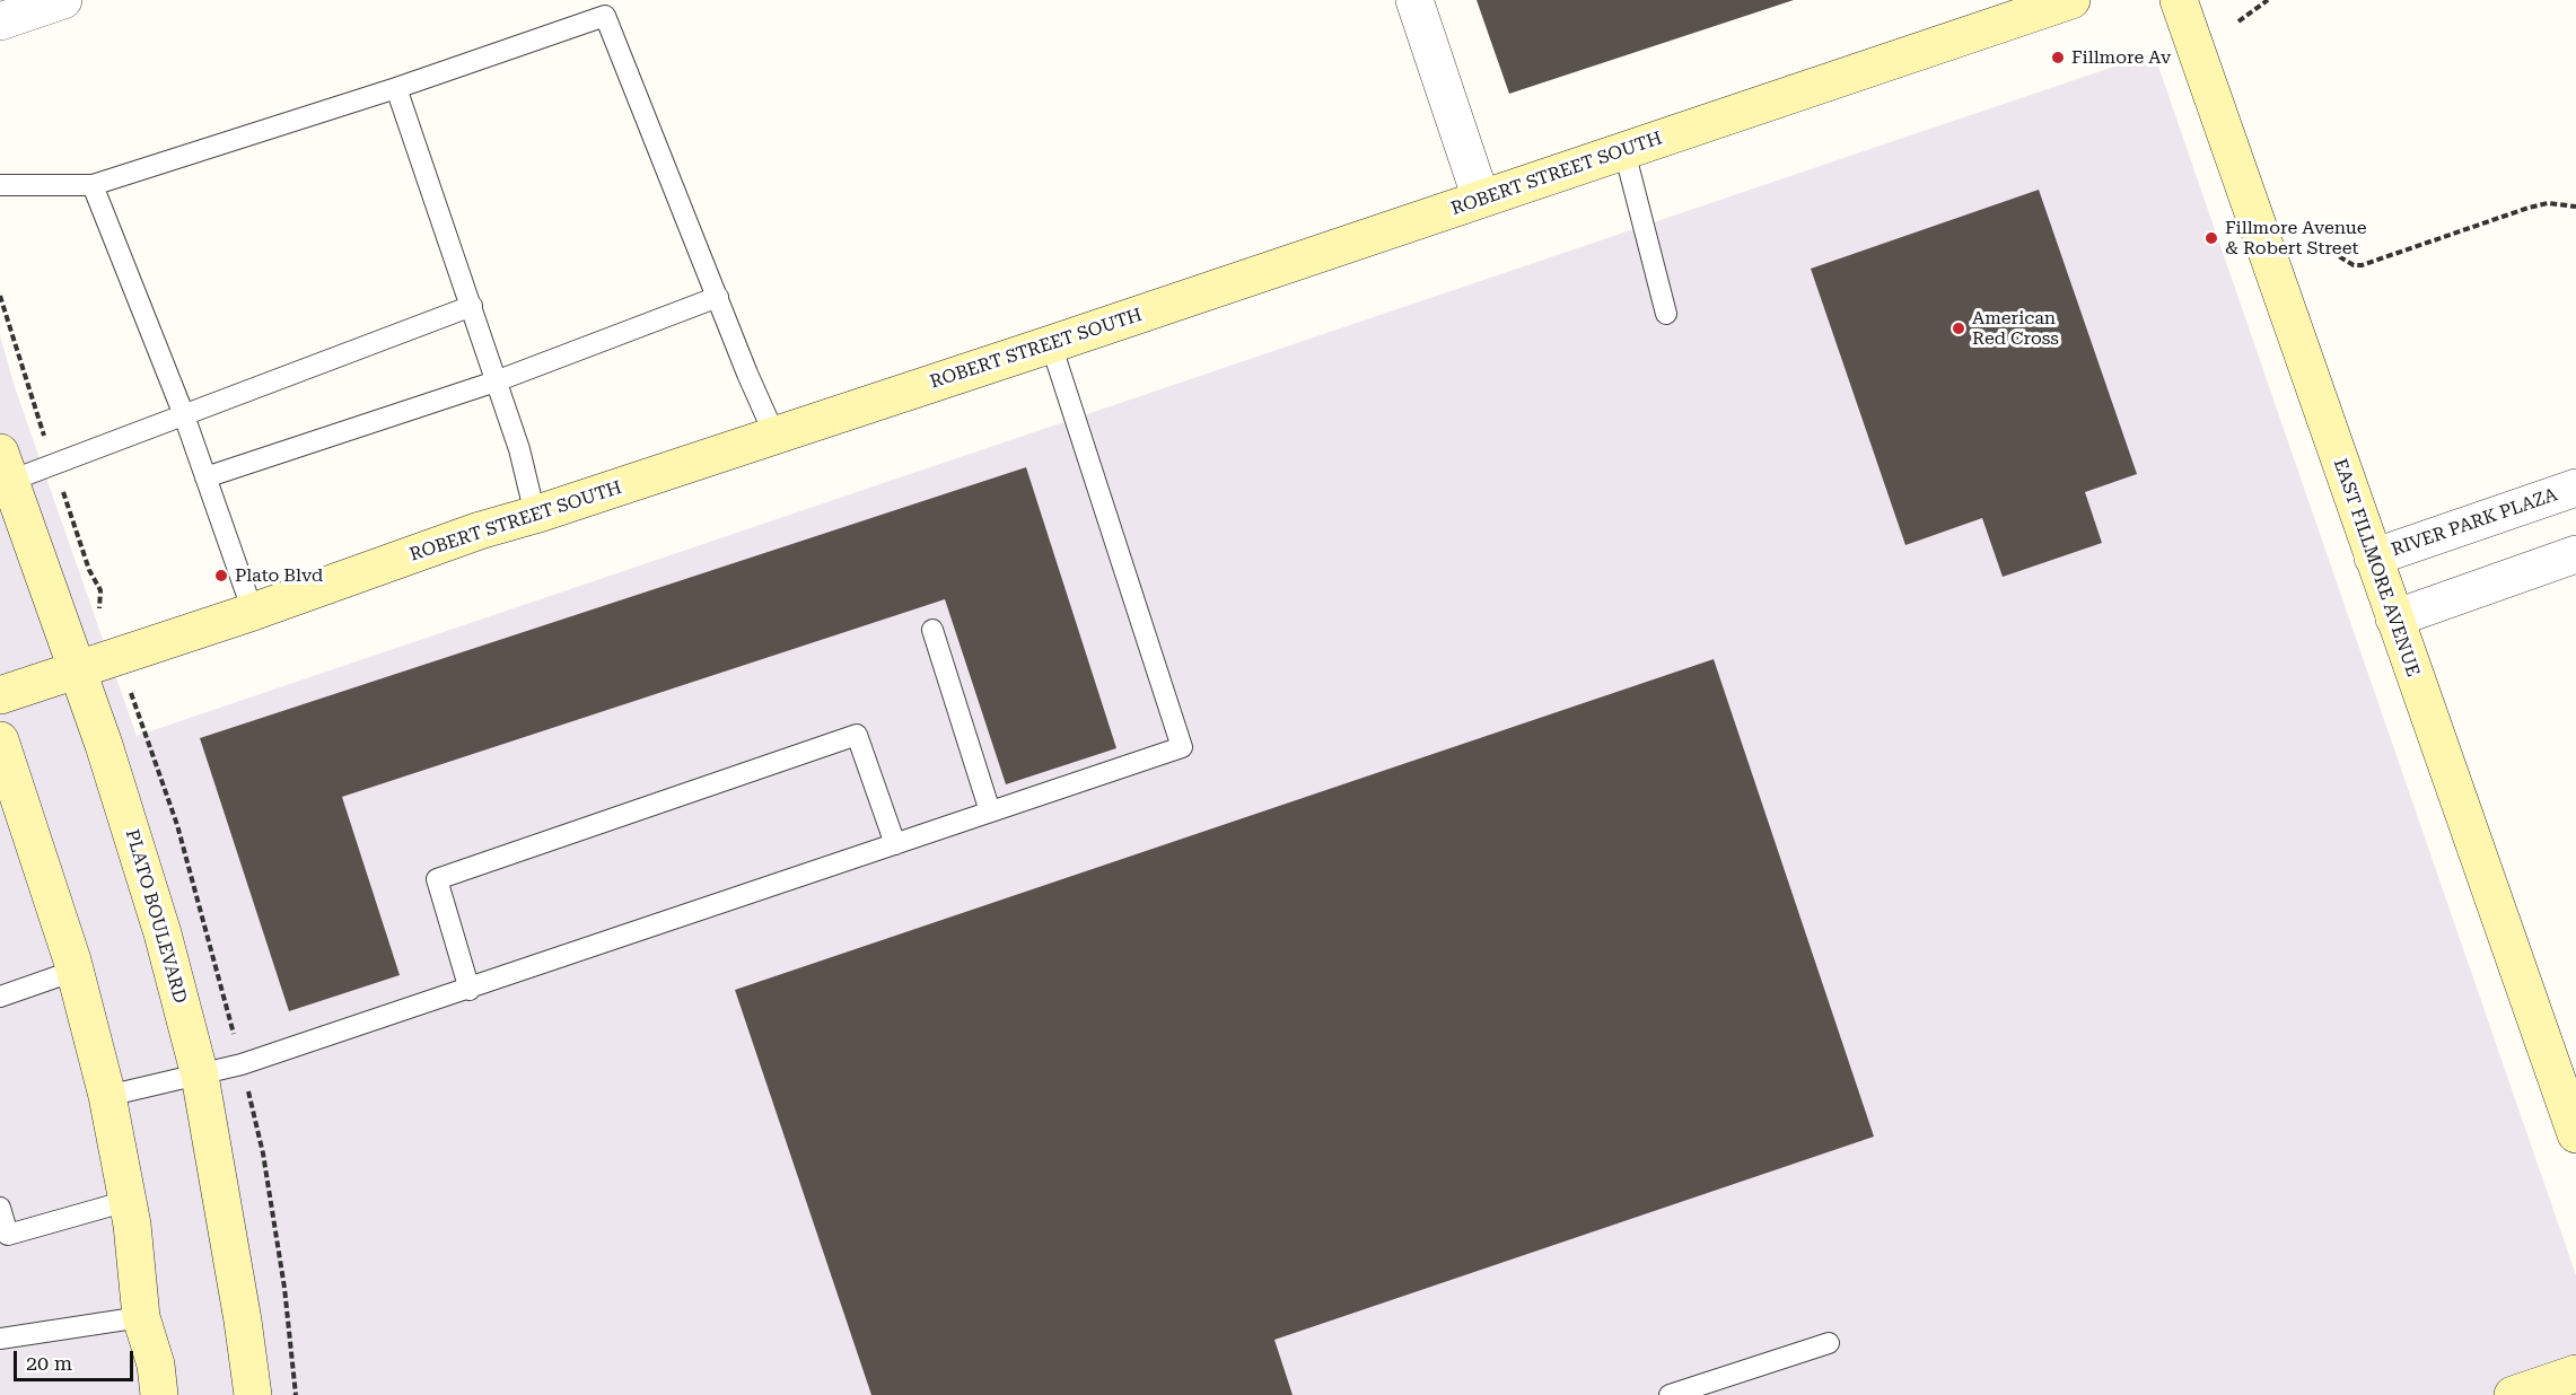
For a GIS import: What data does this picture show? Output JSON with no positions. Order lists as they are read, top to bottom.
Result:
{
  "streets": {
    "main road": ["ROBERT STREET SOUTH", "EAST FILLMORE AVENUE", "PLATO BOULEVARD"],
    "street": ["RIVER PARK PLAZA"]
  },
  "crossings": [
    ["ROBERT STREET SOUTH", "PLATO BOULEVARD"],
    ["RIVER PARK PLAZA", "EAST FILLMORE AVENUE"]
  ],
  "places": [
    "Fillmore Av",
    "Fillmore Avenue & Robert Street",
    "American Red Cross",
    "Plato Blvd"
  ],
  "scale_bar": "20 m"
}
